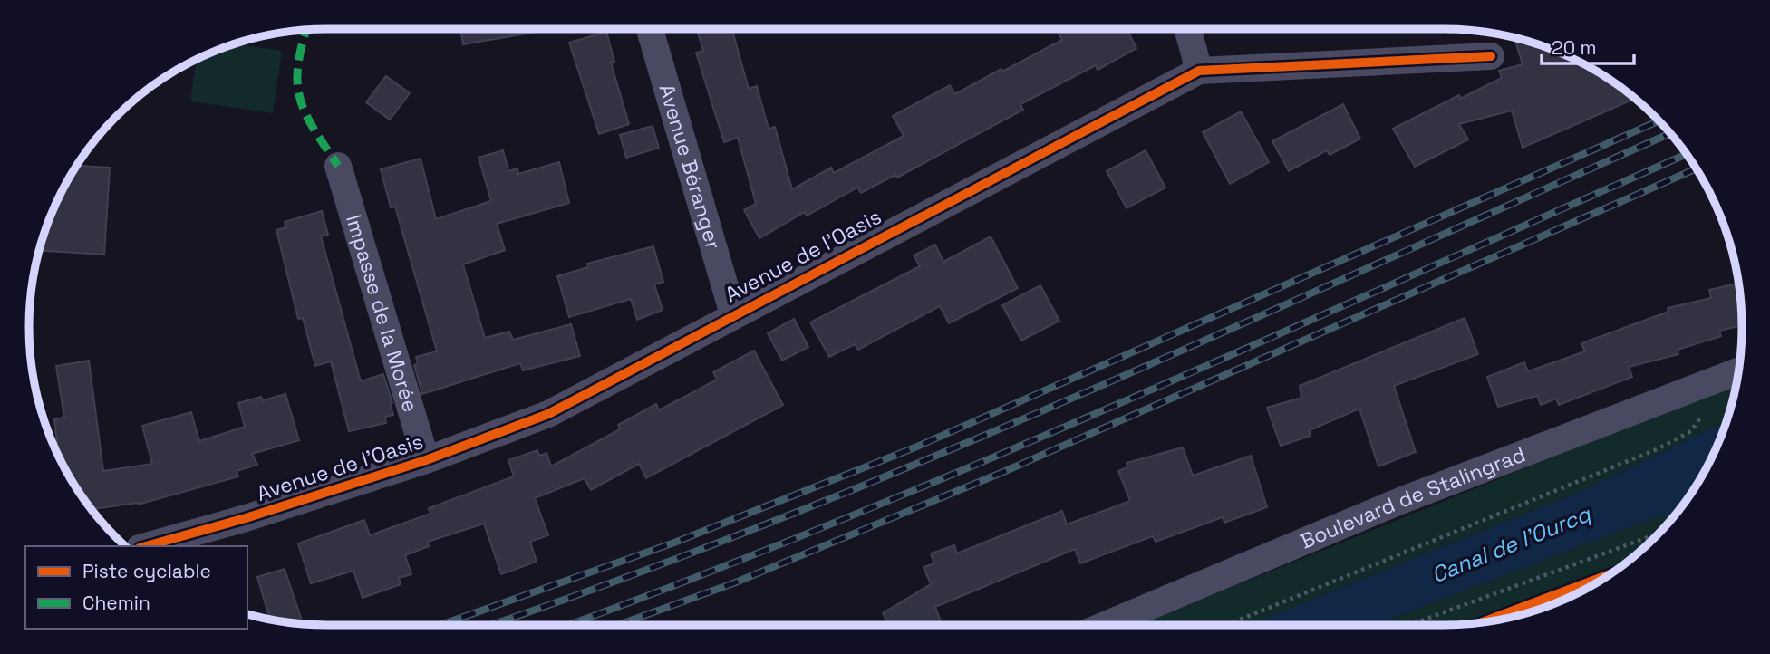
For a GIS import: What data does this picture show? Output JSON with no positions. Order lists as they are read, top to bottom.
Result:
{
  "streets": {
    "street": [
      "Avenue Béranger",
      "Avenue de l'Oasis",
      "Impasse de la Morée",
      "Boulevard de Stalingrad"
    ]
  },
  "crossings": [
    ["Avenue Béranger", "Avenue de l'Oasis"],
    ["Avenue de l'Oasis", "Impasse de la Morée"]
  ],
  "water": ["Canal de l'Ourcq"],
  "legend": ["Piste cyclable", "Chemin"],
  "scale_bar": "20 m"
}
